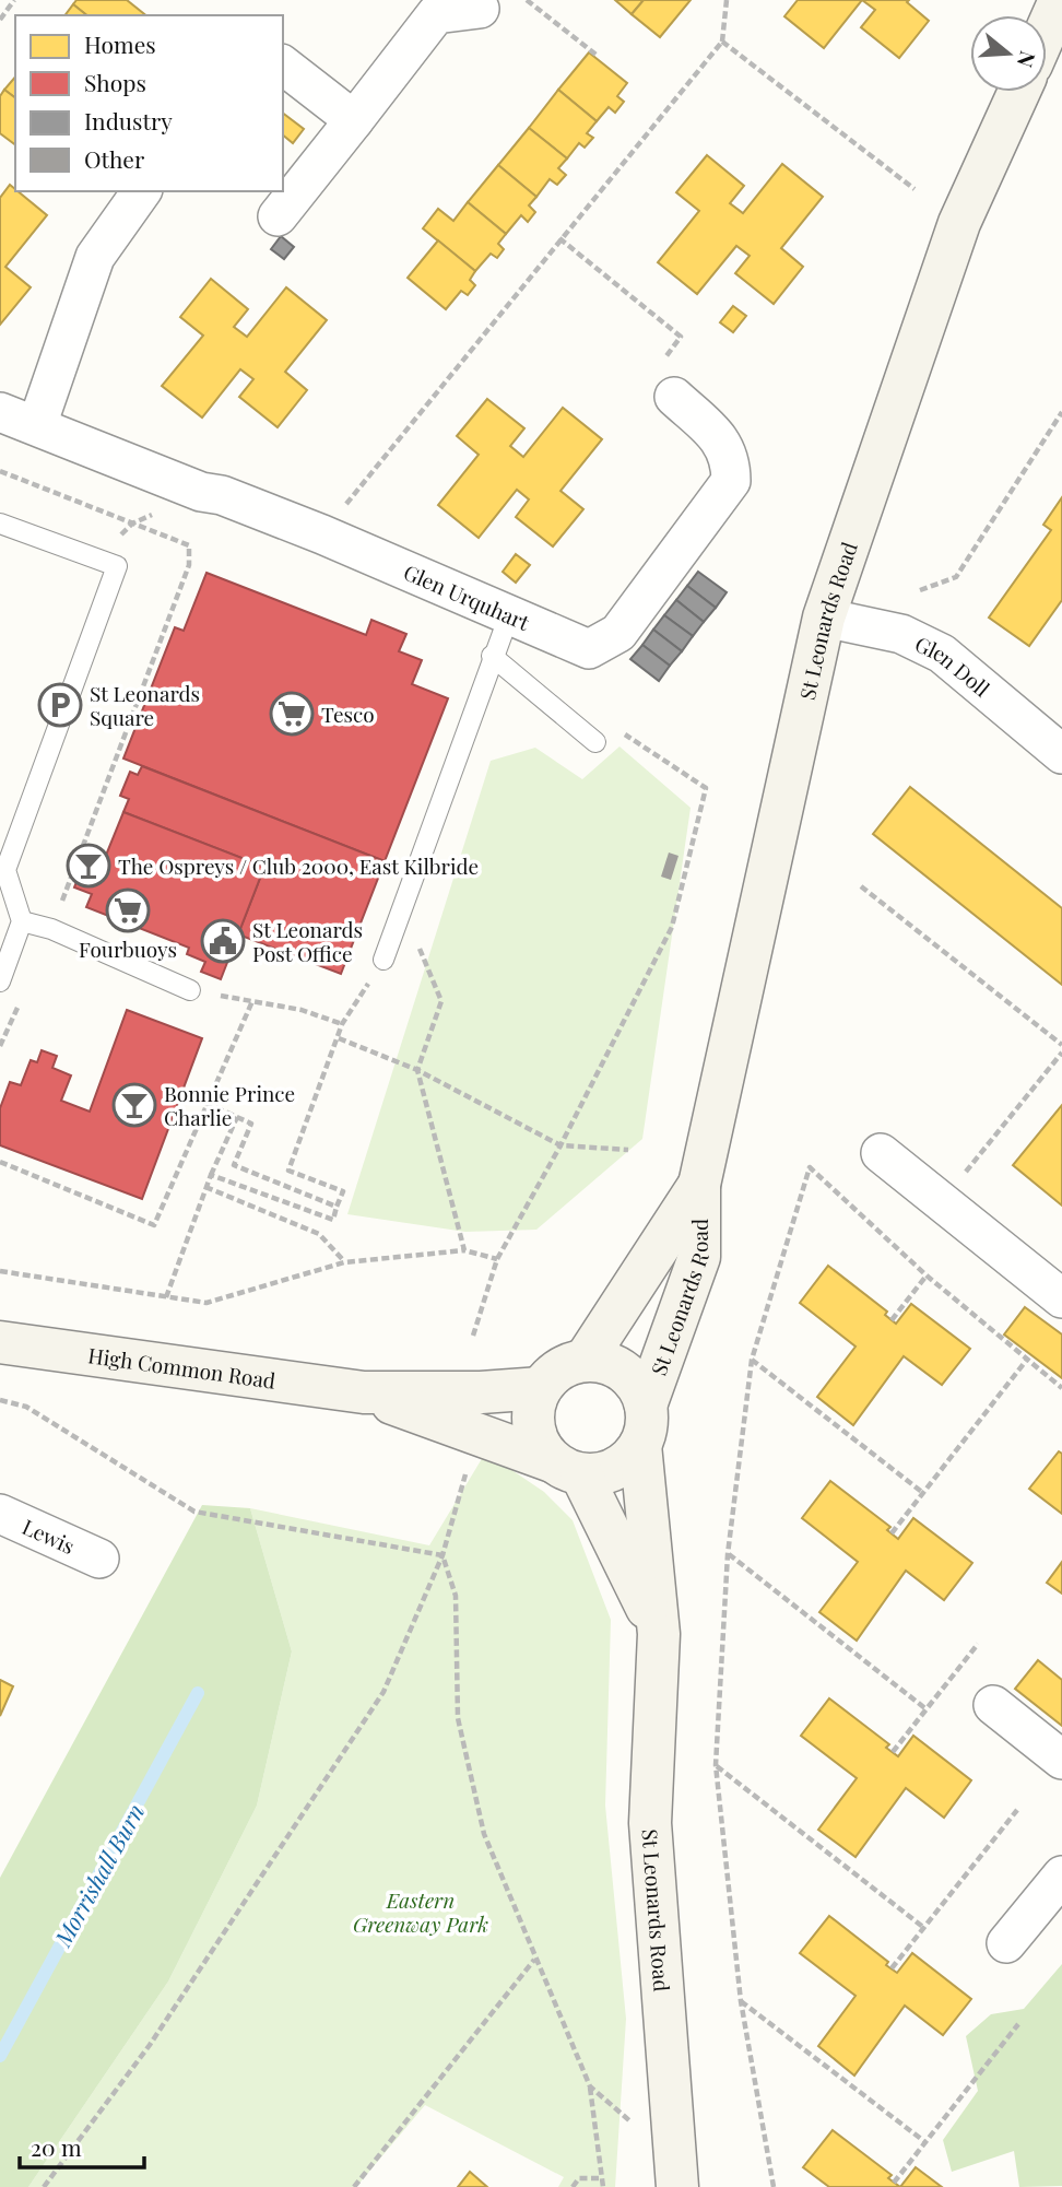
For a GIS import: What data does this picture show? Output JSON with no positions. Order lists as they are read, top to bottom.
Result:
{
  "streets": {
    "street": [
      "Glen Urquhart",
      "St Leonards Road",
      "Glen Doll",
      "High Common Road",
      "Lewis"
    ]
  },
  "crossings": [
    ["St Leonards Road", "Glen Doll"],
    ["St Leonards Road", "High Common Road"]
  ],
  "water": ["Morrishall Burn"],
  "parks": ["Eastern Greenway Park"],
  "places": {
    "parking": ["St Leonards Square"],
    "supermarket": ["Tesco", "Fourbuoys"],
    "bar": ["The Ospreys / Club 2000, East Kilbride", "Bonnie Prince Charlie"],
    "public building": ["St Leonards Post Office"]
  },
  "legend": [
    "Homes",
    "Shops",
    "Industry",
    "Other"
  ],
  "scale_bar": "20 m",
  "north": "right"
}
